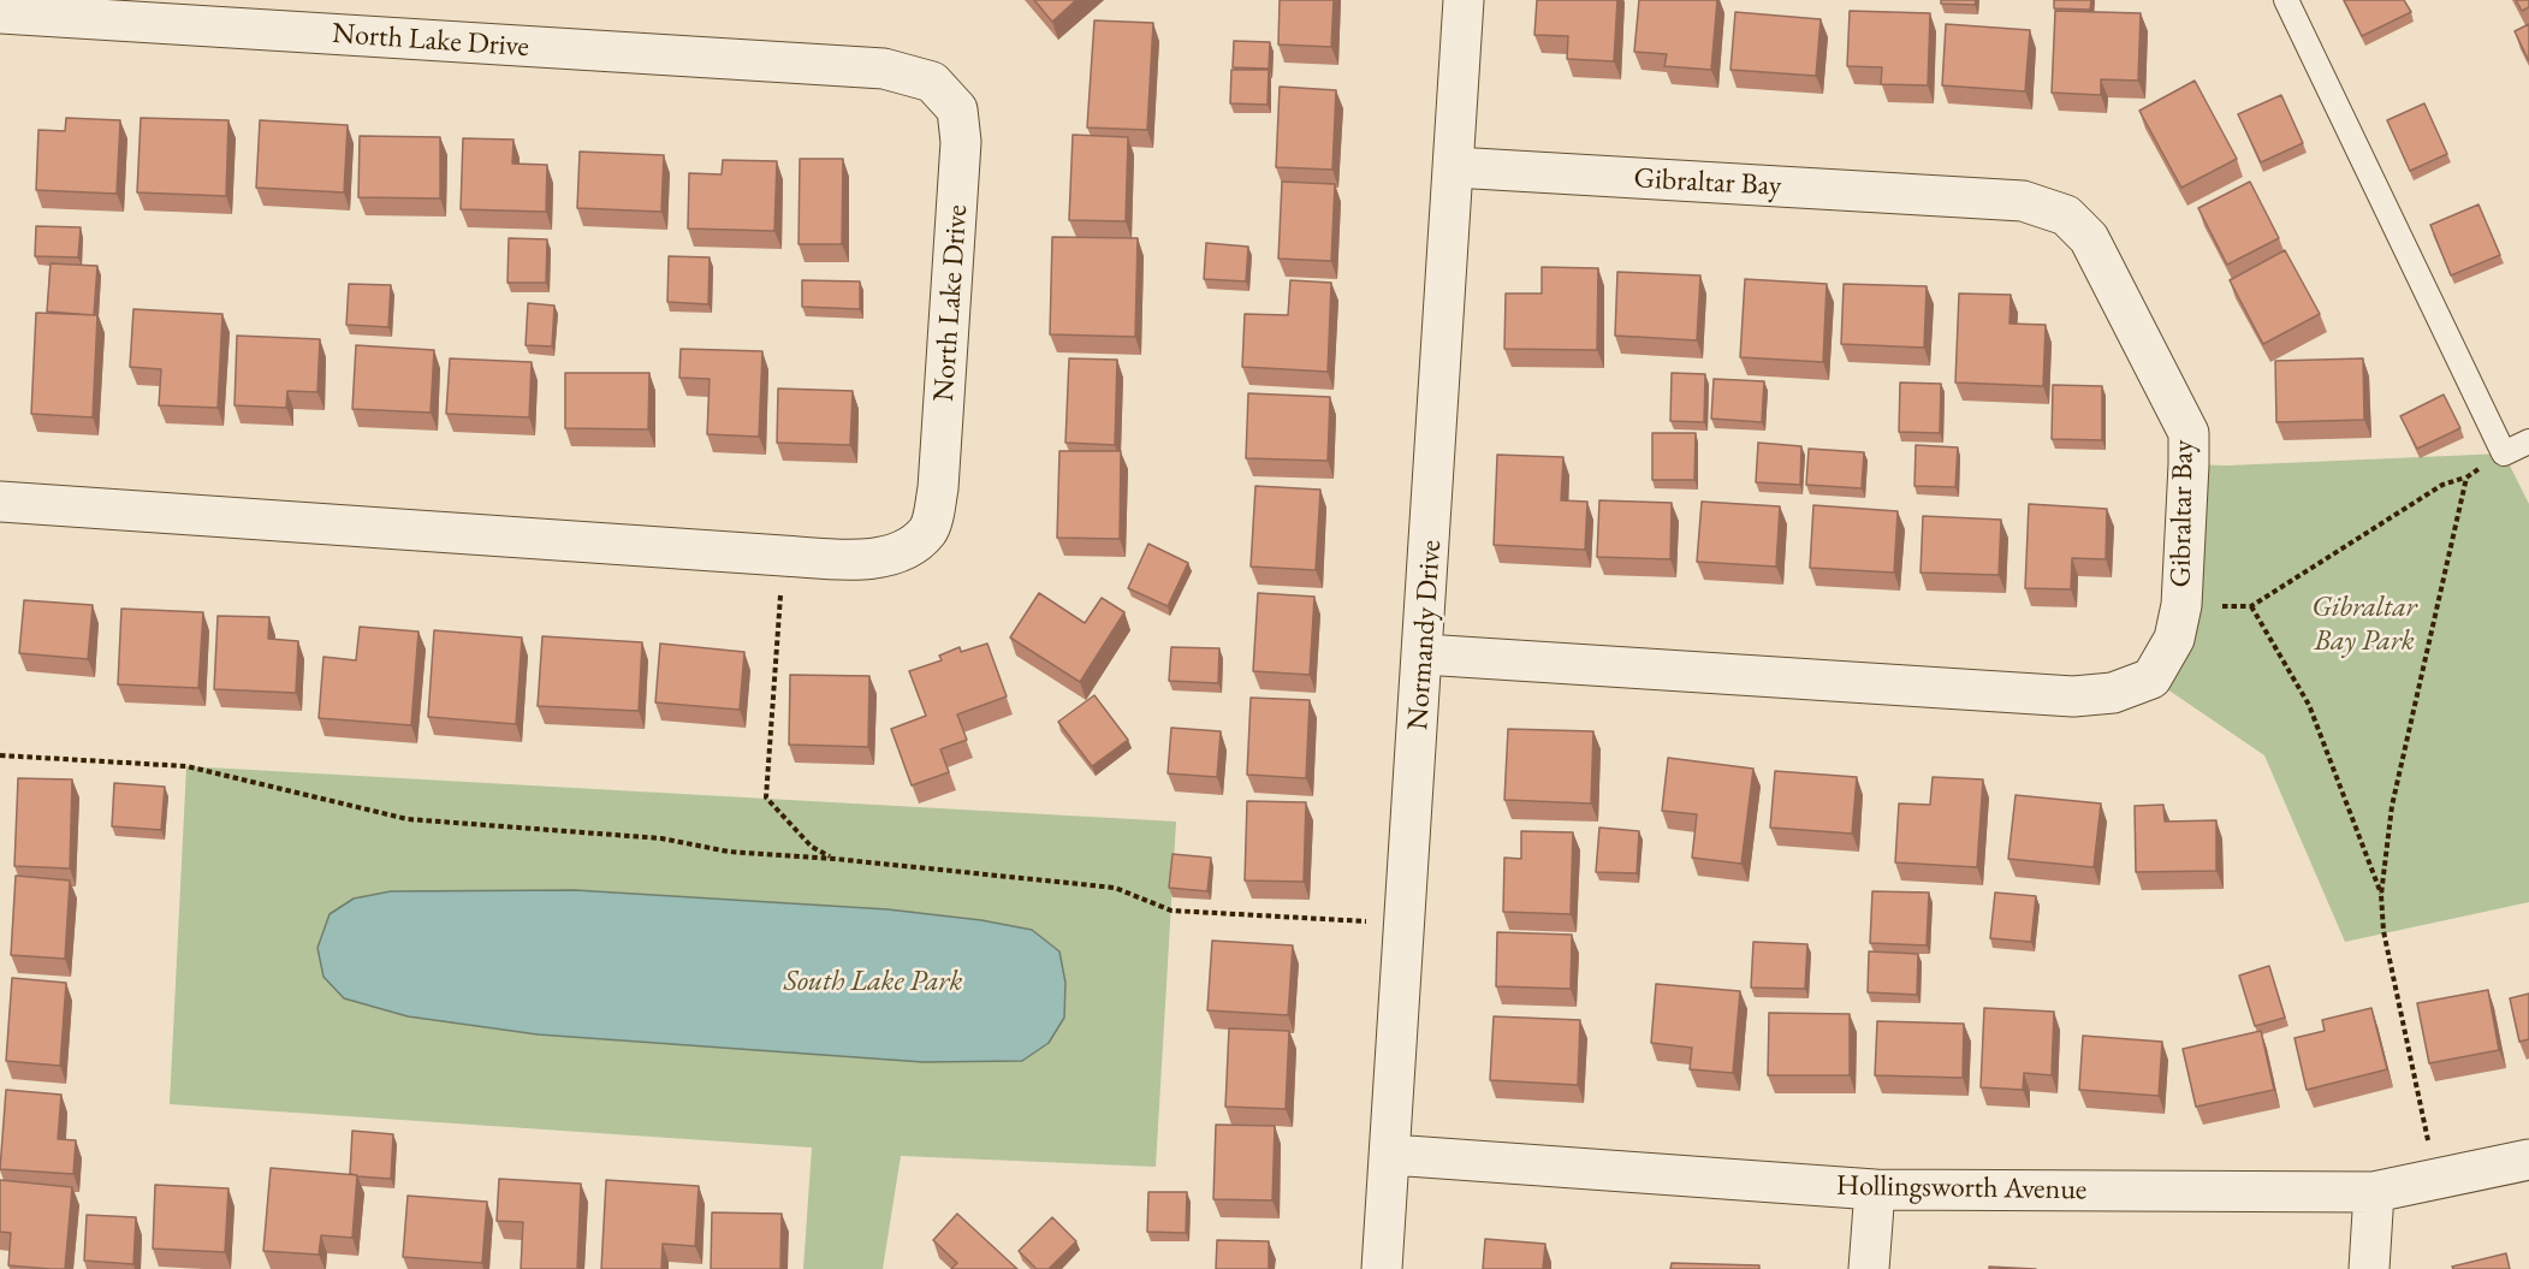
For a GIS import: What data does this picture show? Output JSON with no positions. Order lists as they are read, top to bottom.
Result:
{
  "streets": {
    "street": [
      "North Lake Drive",
      "Gibraltar Bay",
      "Normandy Drive",
      "Hollingsworth Avenue"
    ]
  },
  "crossings": [
    ["Gibraltar Bay", "Normandy Drive"],
    ["Normandy Drive", "Hollingsworth Avenue"]
  ],
  "parks": ["Gibraltar Bay Park", "South Lake Park"]
}
